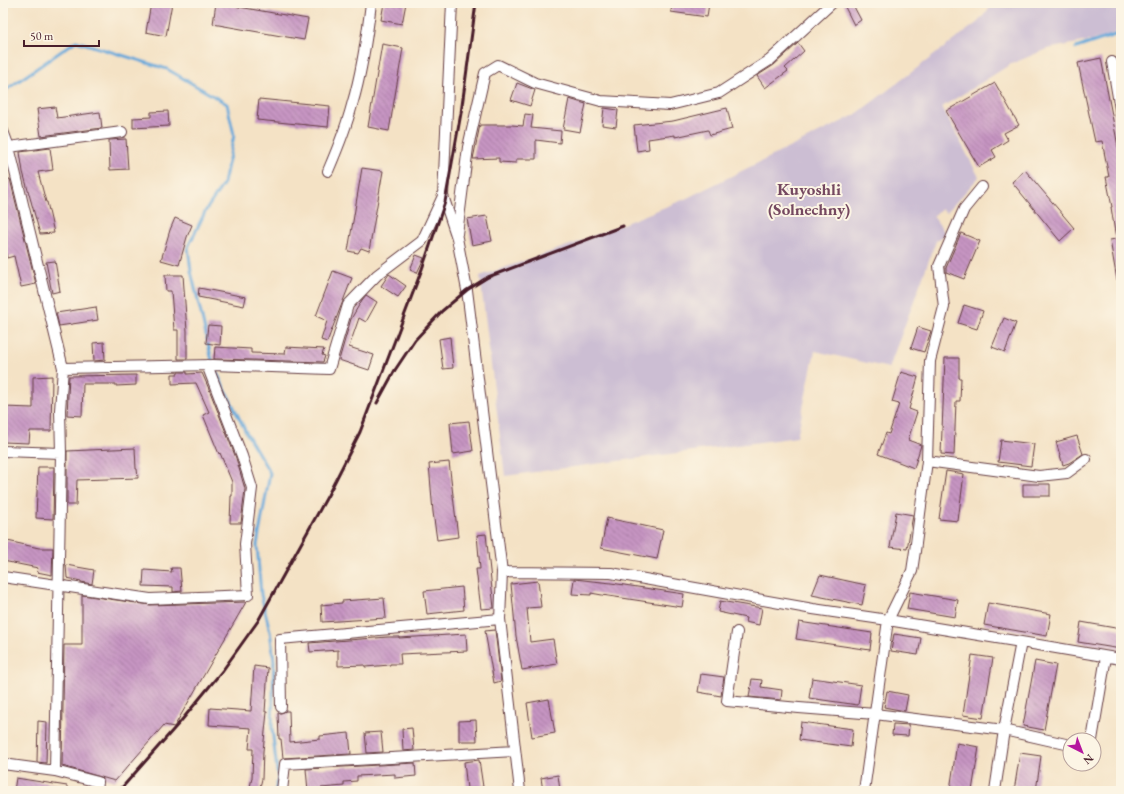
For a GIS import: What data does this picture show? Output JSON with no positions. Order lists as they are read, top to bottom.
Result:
{
  "districts": ["Kuyoshli (Solnechny)"],
  "scale_bar": "50 m",
  "north": "bottom right"
}
